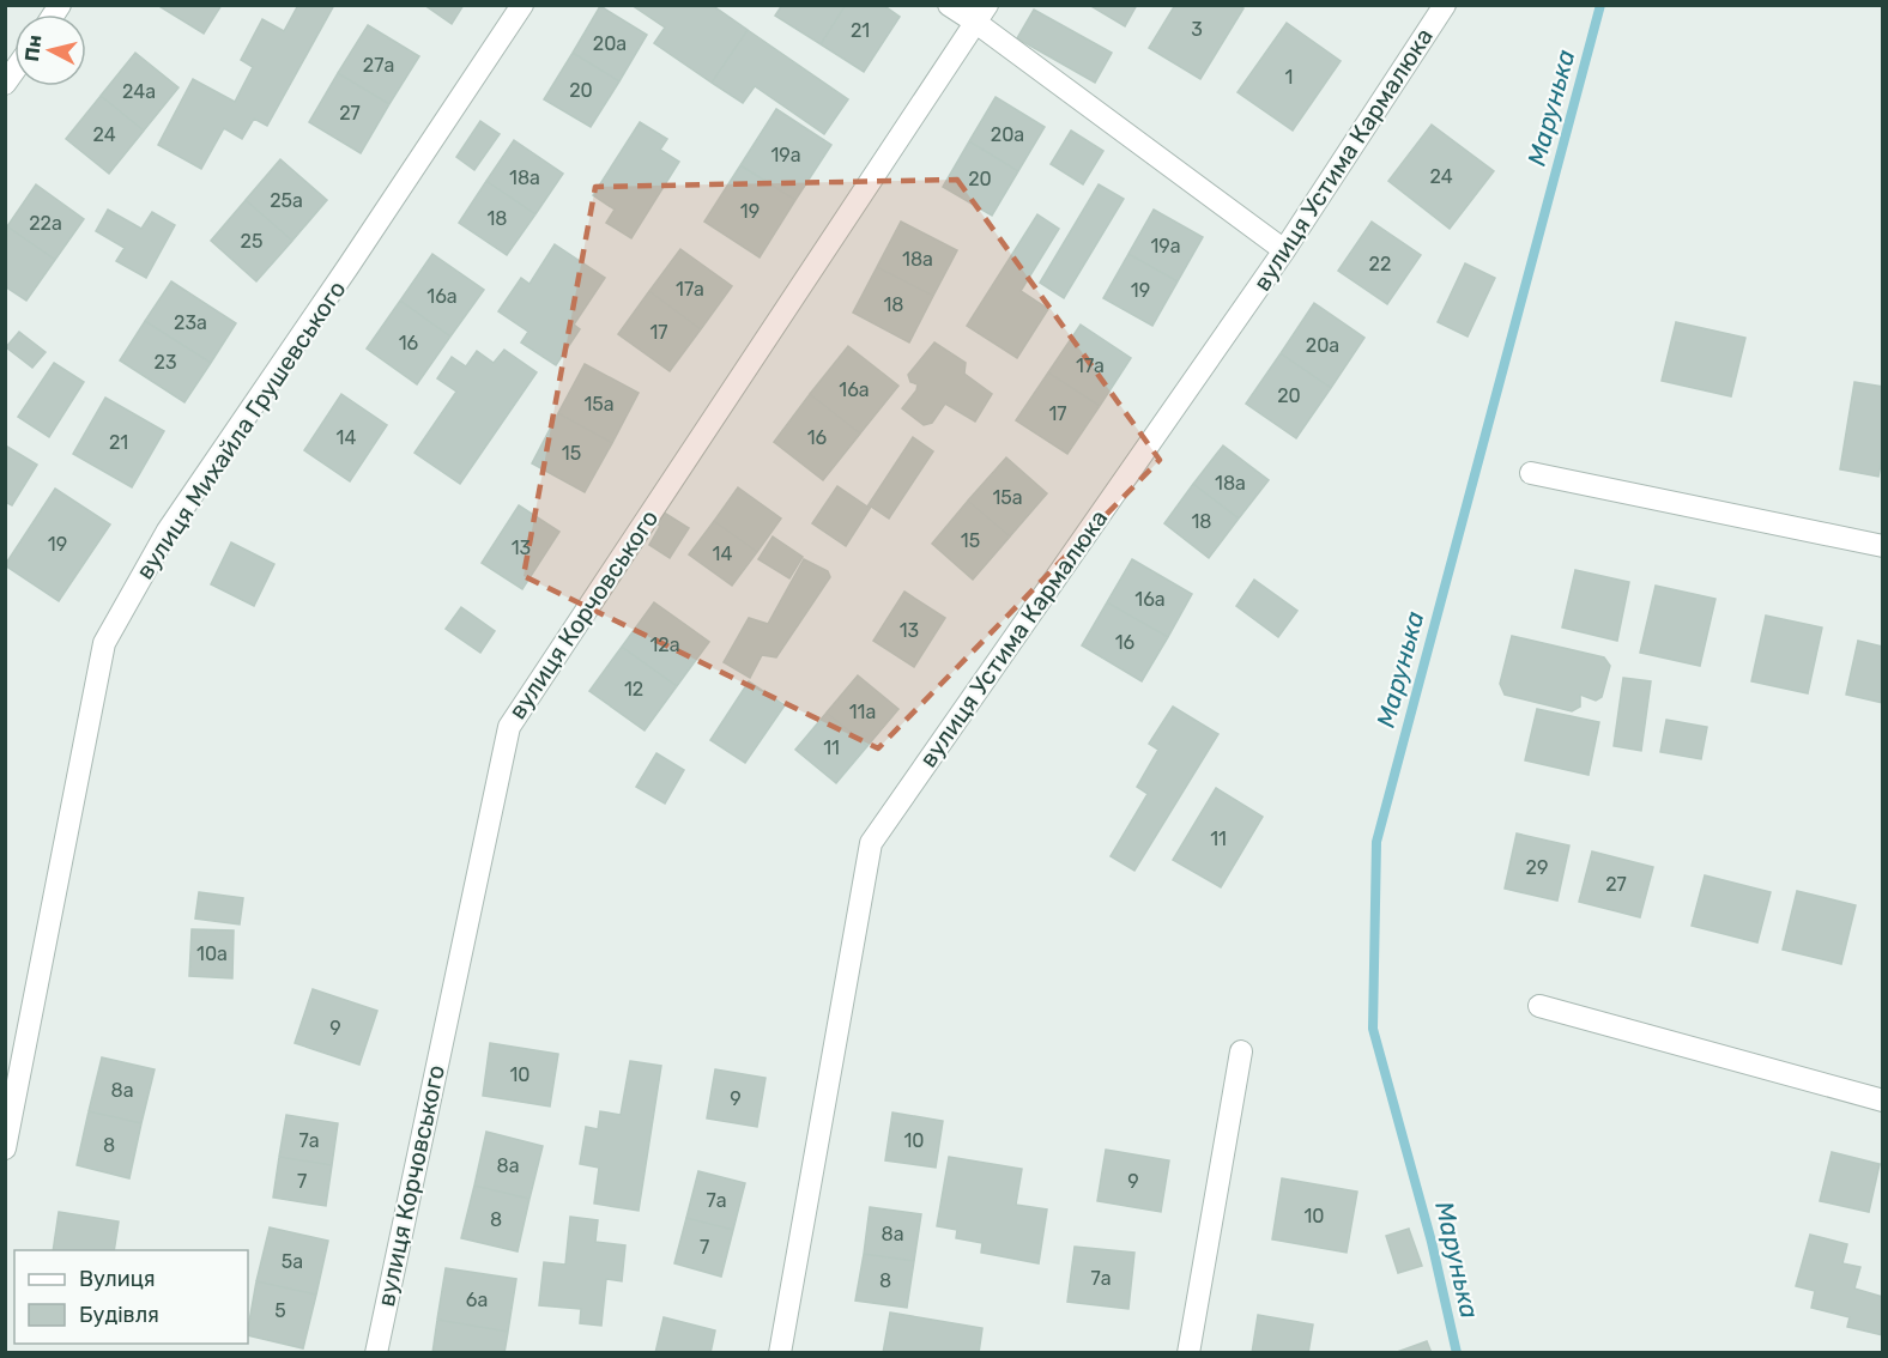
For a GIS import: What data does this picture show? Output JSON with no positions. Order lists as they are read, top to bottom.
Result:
{
  "streets": {
    "street": ["вулиця Устима Кармалюка", "вулиця Михайла Грушевського", "вулиця Корчовського"]
  },
  "water": ["Марунька"],
  "house_numbers": [
    "3",
    "21",
    "20а",
    "27а",
    "1",
    "20",
    "24а",
    "27",
    "24",
    "20а",
    "19а",
    "24",
    "18а",
    "20",
    "25а",
    "19",
    "18",
    "22а",
    "25",
    "19а",
    "18а",
    "22",
    "17а",
    "19",
    "16а",
    "18",
    "23а",
    "17",
    "16",
    "20а",
    "23",
    "17а",
    "16а",
    "20",
    "15а",
    "17",
    "14",
    "16",
    "21",
    "15",
    "18а",
    "15а",
    "18",
    "15",
    "19",
    "13",
    "14",
    "16а",
    "13",
    "16",
    "12а",
    "12",
    "11а",
    "11",
    "11",
    "29",
    "27",
    "10а",
    "9",
    "10",
    "8а",
    "9",
    "7а",
    "10",
    "8",
    "8а",
    "7",
    "9",
    "7а",
    "10",
    "8",
    "8а",
    "7",
    "5а",
    "7а",
    "8",
    "6а",
    "5"
  ],
  "legend": ["Вулиця", "Будівля"],
  "north": "left"
}
